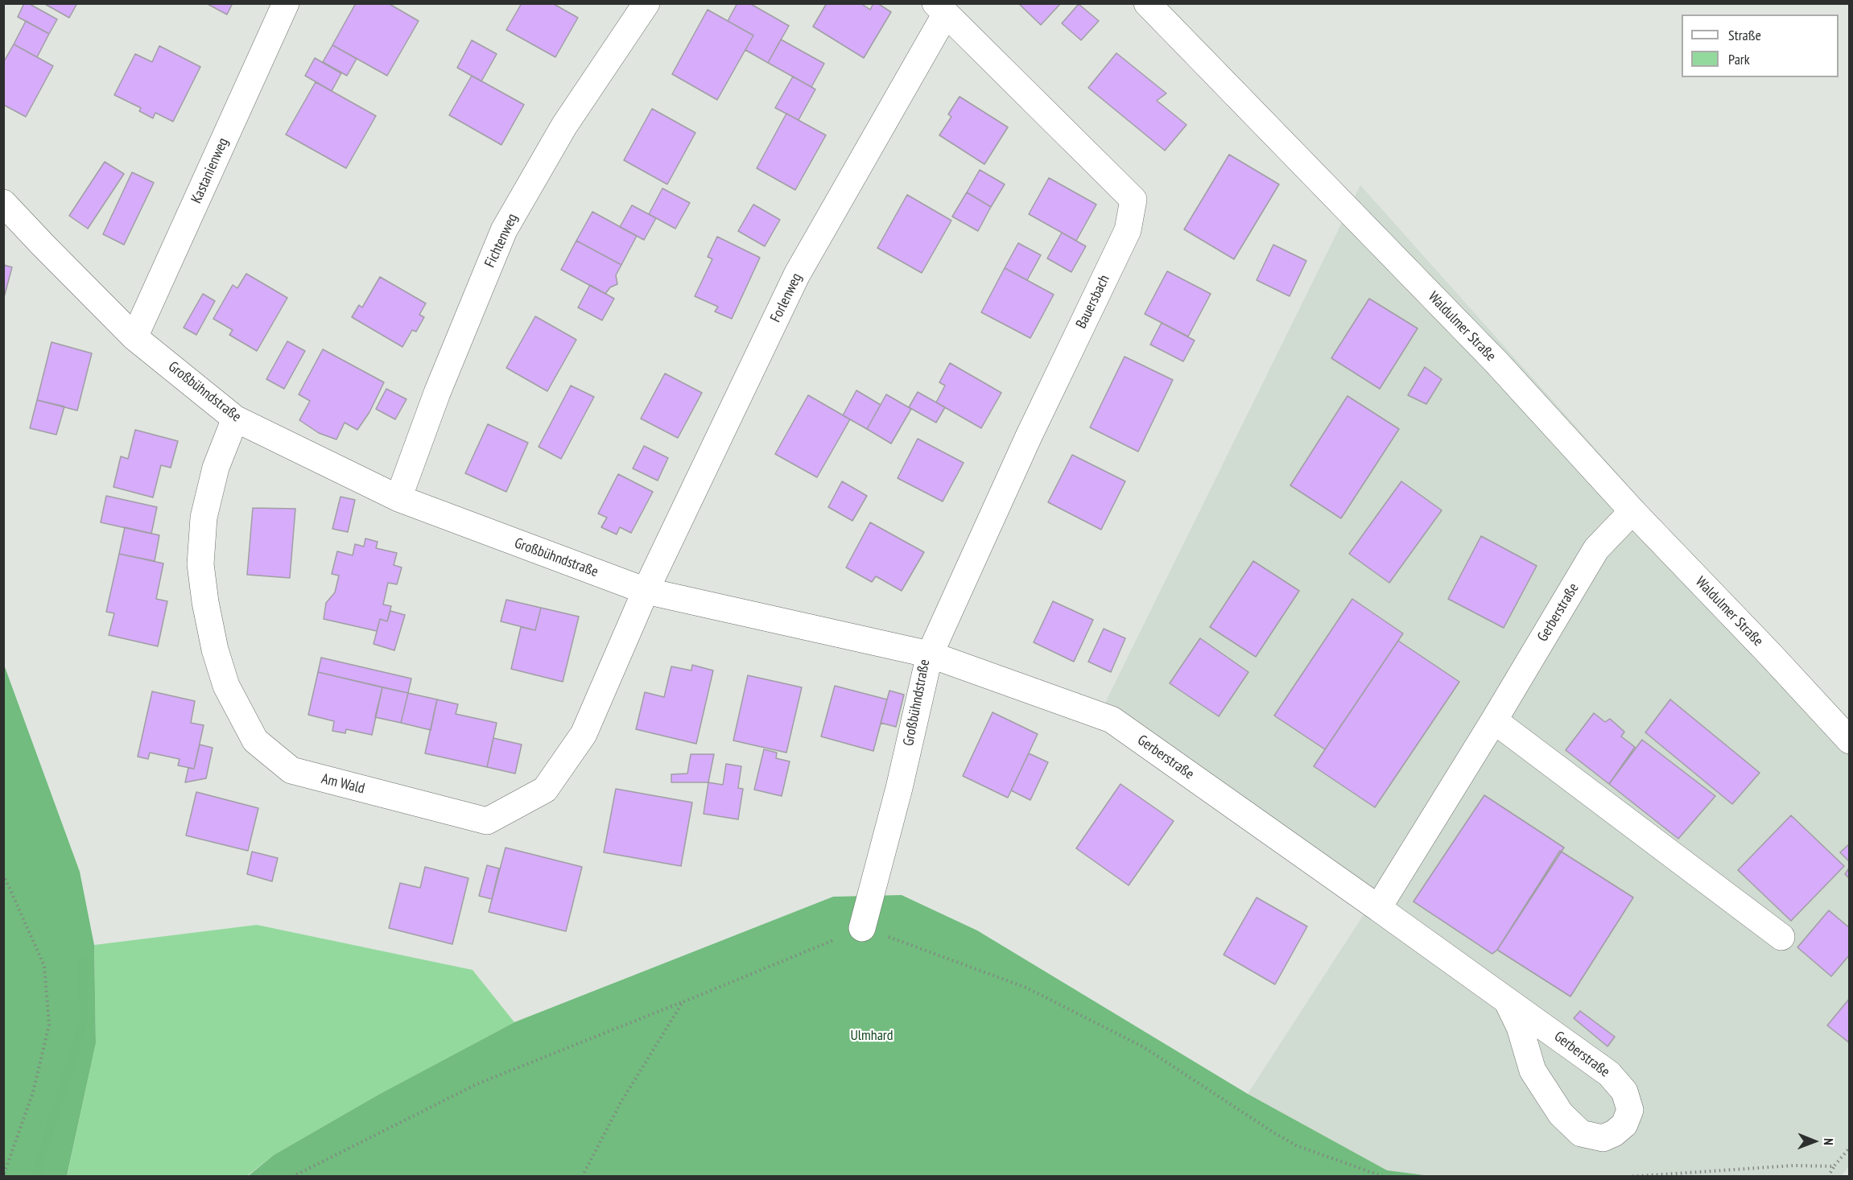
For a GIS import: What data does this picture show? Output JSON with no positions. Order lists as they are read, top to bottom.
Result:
{
  "streets": {
    "street": [
      "Kastanienweg",
      "Fichtenweg",
      "Forlenweg",
      "Bauersbach",
      "Waldulmer Straße",
      "Großbühndstraße",
      "Gerberstraße",
      "Am Wald"
    ]
  },
  "crossings": [
    ["Kastanienweg", "Großbühndstraße"],
    ["Fichtenweg", "Großbühndstraße"],
    ["Forlenweg", "Bauersbach"],
    ["Forlenweg", "Großbühndstraße"],
    ["Forlenweg", "Am Wald"],
    ["Bauersbach", "Großbühndstraße"],
    ["Bauersbach", "Gerberstraße"],
    ["Waldulmer Straße", "Gerberstraße"],
    ["Großbühndstraße", "Gerberstraße"],
    ["Großbühndstraße", "Am Wald"]
  ],
  "parks": ["Ulmhard"],
  "legend": ["Straße", "Park"],
  "north": "right"
}
